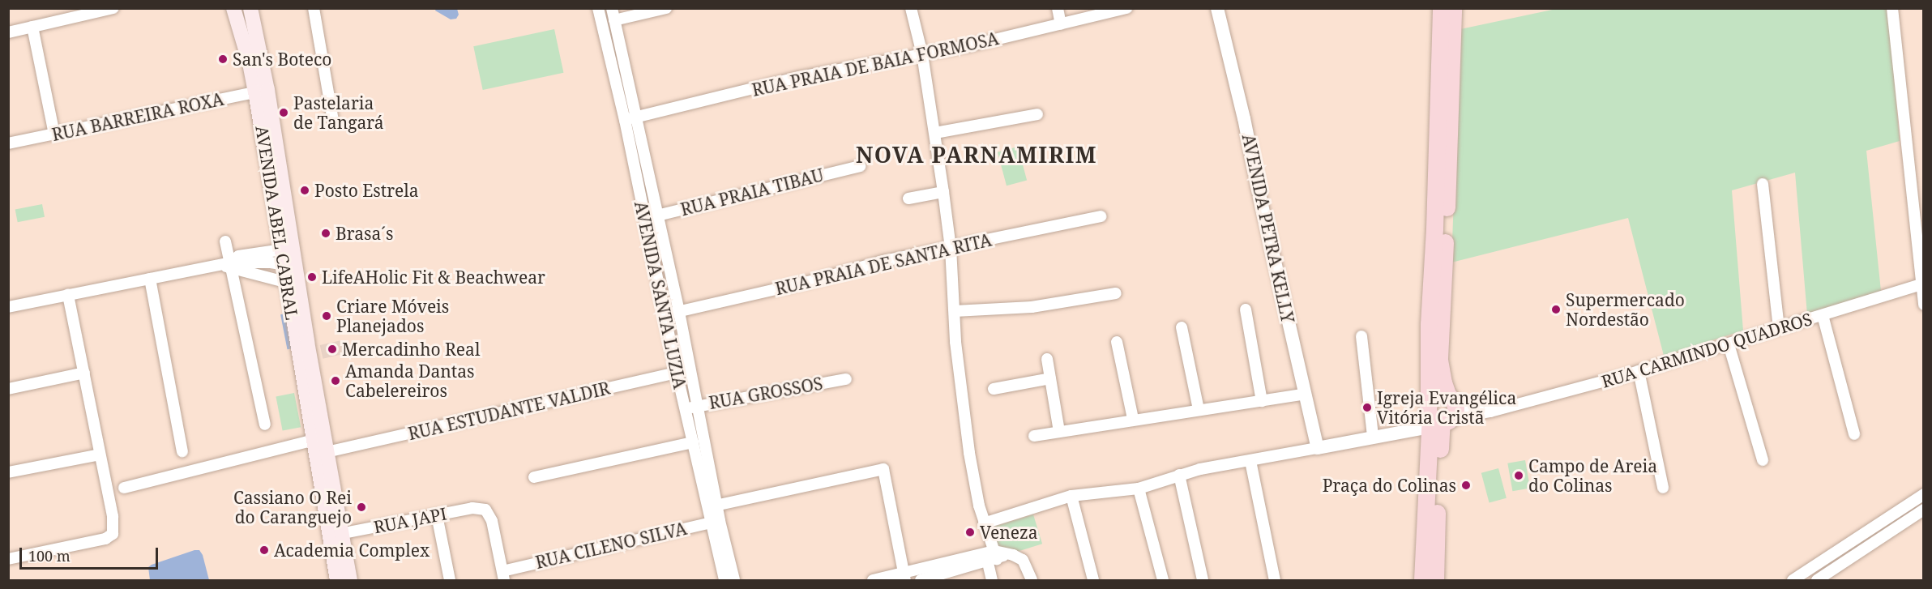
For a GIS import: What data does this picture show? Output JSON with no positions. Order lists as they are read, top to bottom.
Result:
{
  "streets": {
    "main road": ["AVENIDA ABEL CABRAL"],
    "street": [
      "RUA PRAIA DE BAIA FORMOSA",
      "RUA BARREIRA ROXA",
      "RUA PRAIA TIBAU",
      "AVENIDA PETRA KELLY",
      "RUA PRAIA DE SANTA RITA",
      "AVENIDA SANTA LUZIA",
      "RUA CARMINDO QUADROS",
      "RUA GROSSOS",
      "RUA ESTUDANTE VALDIR",
      "RUA JAPI",
      "RUA CILENO SILVA"
    ]
  },
  "crossings": [
    ["RUA PRAIA DE BAIA FORMOSA", "AVENIDA SANTA LUZIA"],
    ["RUA BARREIRA ROXA", "AVENIDA ABEL CABRAL"],
    ["RUA PRAIA TIBAU", "AVENIDA SANTA LUZIA"],
    ["AVENIDA ABEL CABRAL", "RUA ESTUDANTE VALDIR"],
    ["AVENIDA ABEL CABRAL", "RUA JAPI"],
    ["AVENIDA PETRA KELLY", "RUA CARMINDO QUADROS"],
    ["RUA PRAIA DE SANTA RITA", "AVENIDA SANTA LUZIA"],
    ["AVENIDA SANTA LUZIA", "RUA GROSSOS"],
    ["AVENIDA SANTA LUZIA", "RUA ESTUDANTE VALDIR"],
    ["AVENIDA SANTA LUZIA", "RUA CILENO SILVA"],
    ["RUA JAPI", "RUA CILENO SILVA"]
  ],
  "districts": ["NOVA PARNAMIRIM"],
  "places": [
    "San's Boteco",
    "Pastelaria de Tangará",
    "Posto Estrela",
    "Brasa´s",
    "LifeAHolic Fit & Beachwear",
    "Supermercado Nordestão",
    "Criare Móveis Planejados",
    "Mercadinho Real",
    "Amanda Dantas Cabelereiros",
    "Igreja Evangélica Vitória Cristã",
    "Campo de Areia do Colinas",
    "Praça do Colinas",
    "Cassiano O Rei do Caranguejo",
    "Veneza",
    "Academia Complex"
  ],
  "scale_bar": "100 m"
}
